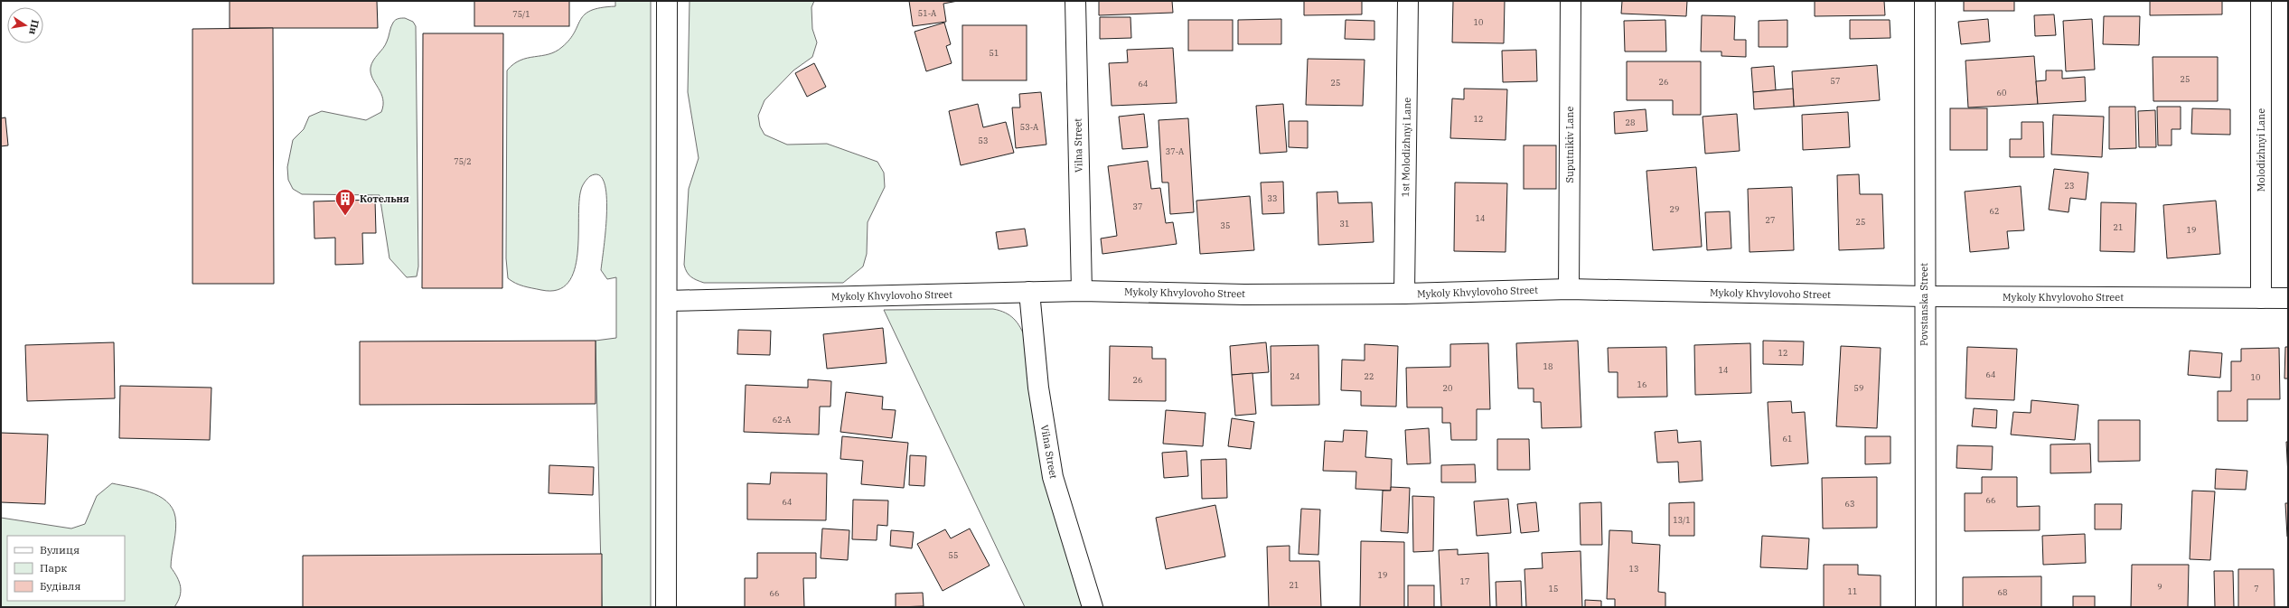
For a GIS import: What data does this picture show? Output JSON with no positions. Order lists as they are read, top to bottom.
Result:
{
  "streets": {
    "street": [
      "Suputnikiv Lane",
      "Vilna Street",
      "1st Molodizhnyi Lane",
      "Molodizhnyi Lane",
      "Mykoly Khvylovoho Street",
      "Povstanska Street"
    ]
  },
  "crossings": [
    ["Suputnikiv Lane", "Mykoly Khvylovoho Street"],
    ["Vilna Street", "Mykoly Khvylovoho Street"],
    ["1st Molodizhnyi Lane", "Mykoly Khvylovoho Street"],
    ["Molodizhnyi Lane", "Mykoly Khvylovoho Street"],
    ["Mykoly Khvylovoho Street", "Povstanska Street"]
  ],
  "places": {
    "building": ["Котельня"]
  },
  "house_numbers": [
    "51-А",
    "75/1",
    "10",
    "51",
    "25",
    "57",
    "26",
    "25",
    "64",
    "60",
    "12",
    "28",
    "53-А",
    "53",
    "37-А",
    "75/2",
    "23",
    "33",
    "37",
    "29",
    "62",
    "14",
    "27",
    "25",
    "31",
    "35",
    "21",
    "19",
    "12",
    "18",
    "14",
    "64",
    "24",
    "22",
    "10",
    "26",
    "16",
    "20",
    "59",
    "62-А",
    "61",
    "66",
    "64",
    "63",
    "13/1",
    "55",
    "13",
    "19",
    "17",
    "21",
    "9",
    "15",
    "7",
    "11",
    "68",
    "66"
  ],
  "legend": ["Вулиця", "Парк", "Будівля"],
  "north": "right"
}
